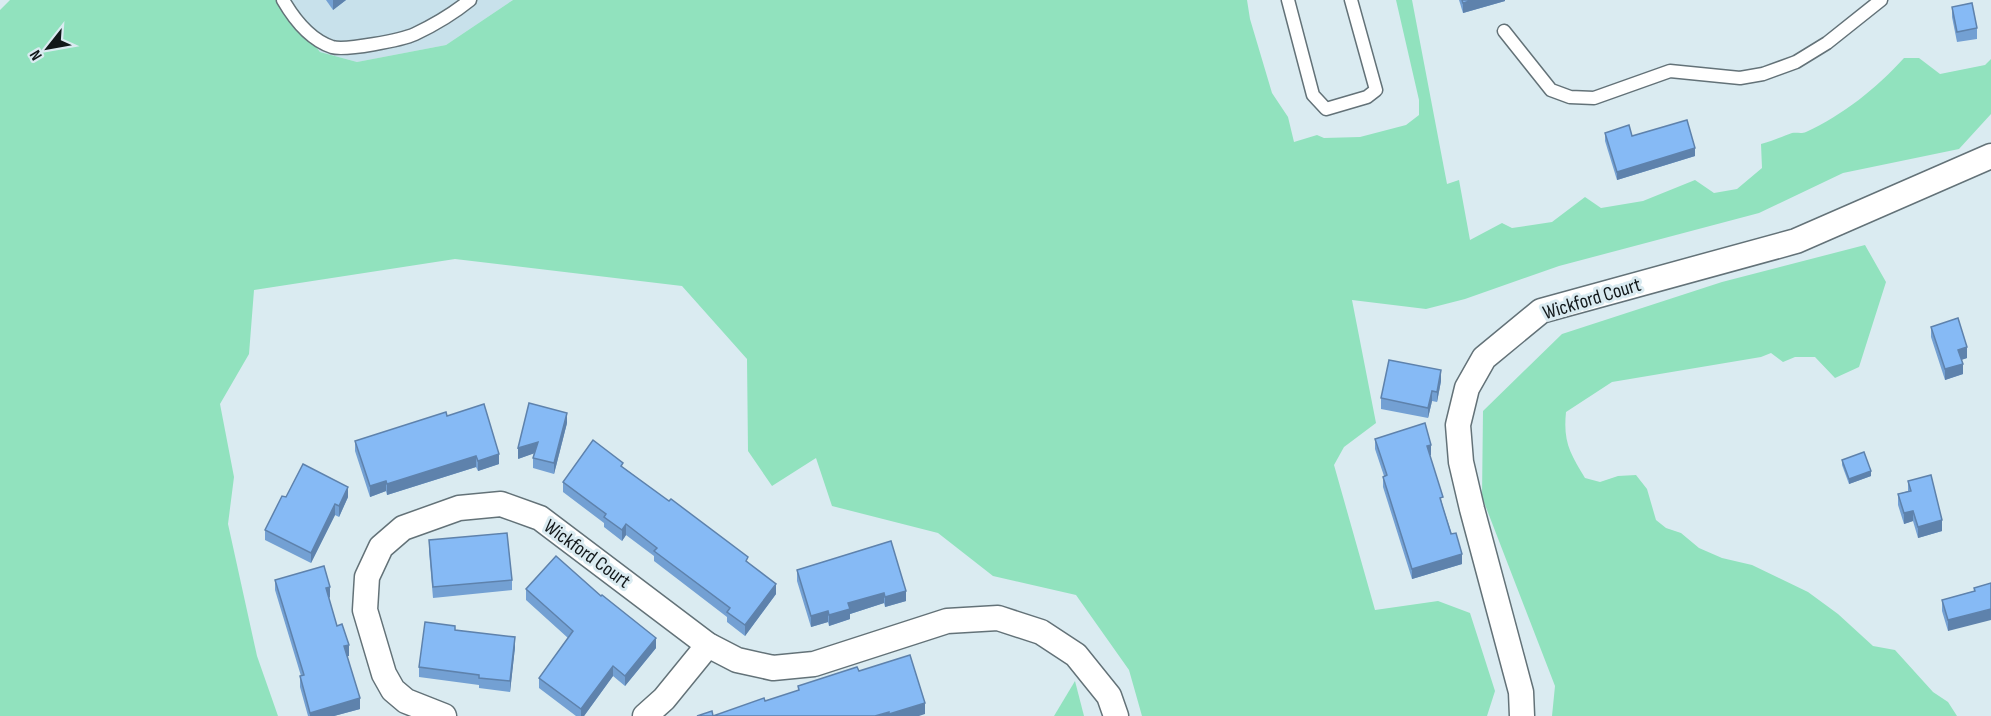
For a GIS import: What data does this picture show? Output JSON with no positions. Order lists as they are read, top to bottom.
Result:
{
  "streets": {
    "street": ["Wickford Court"]
  },
  "north": "bottom left"
}
